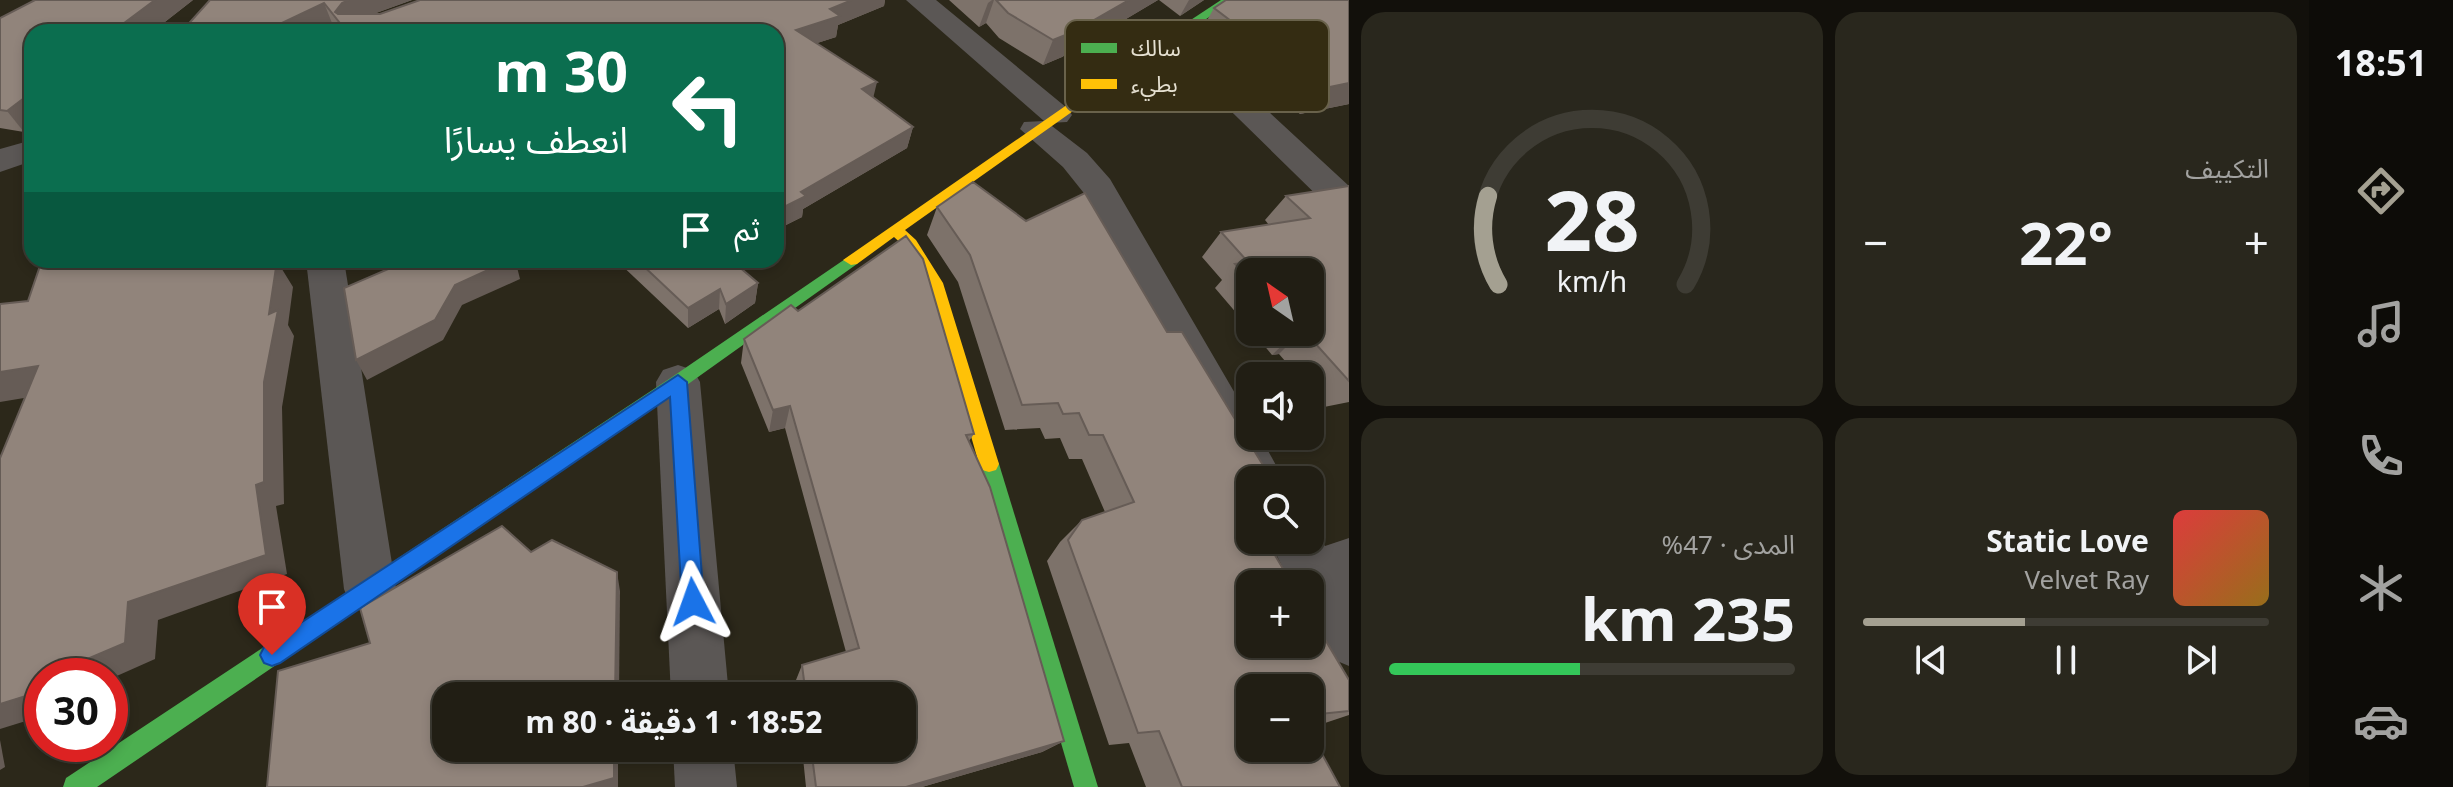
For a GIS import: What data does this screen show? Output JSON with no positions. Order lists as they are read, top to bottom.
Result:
{
  "legend": ["سالك", "بطيء"],
  "north": "top left",
  "page": {
    "tabs": "18:51",
    "tile": [
      "التكييف",
      ["المدى · 47%", "235 km"]
    ],
    "turn": ["30 m", "انعطف يسارًا"],
    "then": "ثم",
    "heat": ["−", "22°", "+"],
    "map_buttons": ["+", "−"],
    "song": ["Static Love", "Velvet Ray"],
    "limit": "30",
    "trip": "18:52 · 1 دقيقة · 80 m",
    "gauge": ["28", "km/h"]
  }
}
